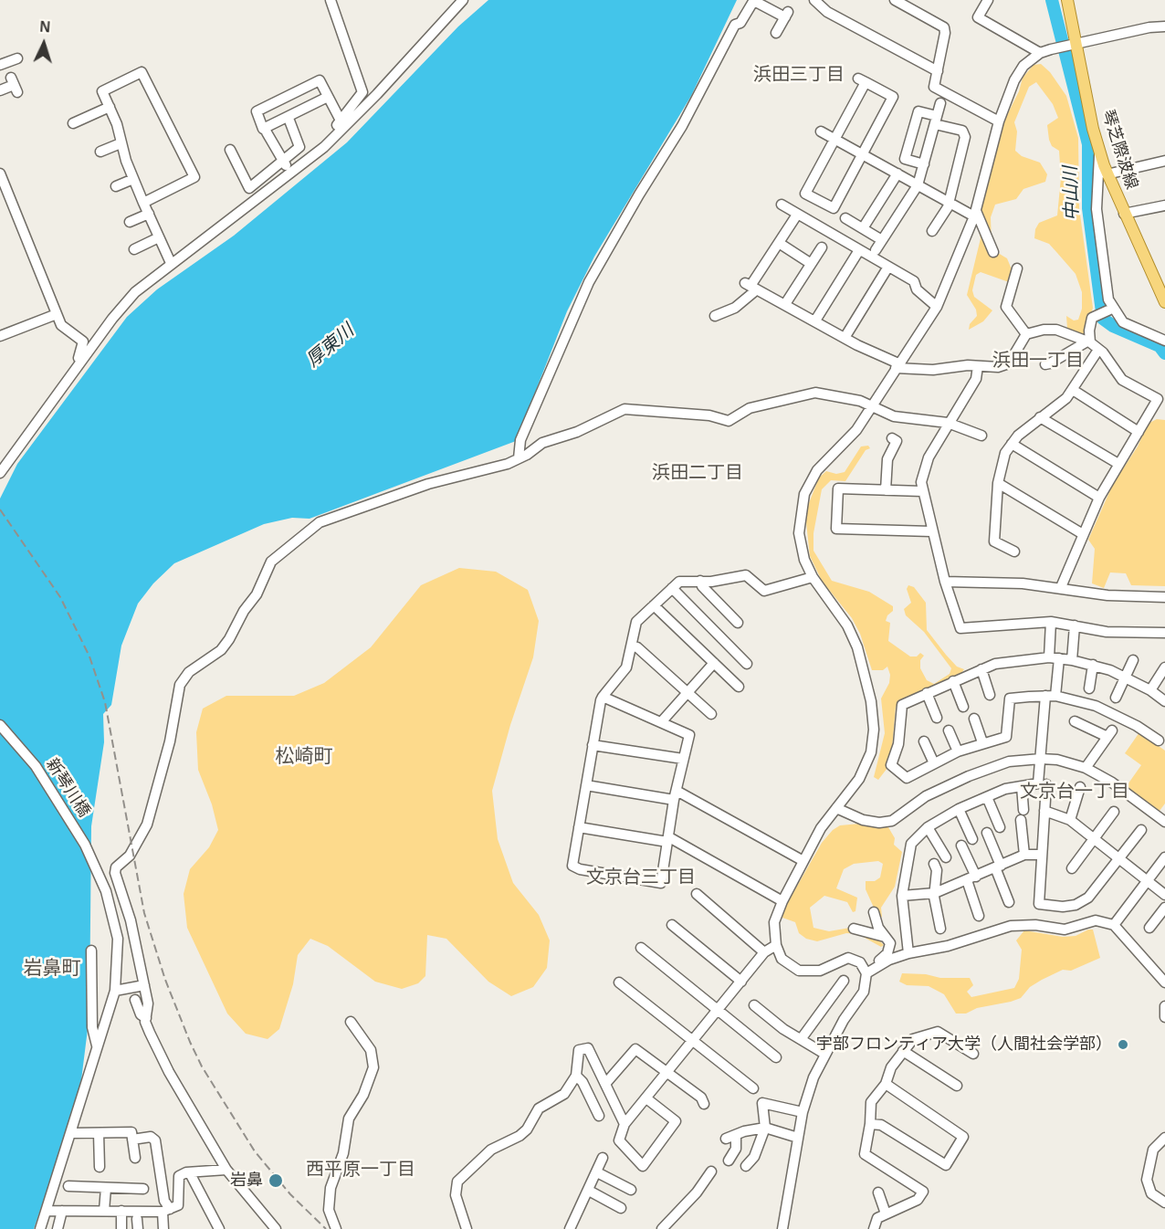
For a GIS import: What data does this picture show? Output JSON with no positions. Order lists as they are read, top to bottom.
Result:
{
  "streets": {
    "main road": ["琴芝際波線"],
    "street": ["新琴川橋"]
  },
  "districts": [
    "浜田三丁目",
    "浜田一丁目",
    "浜田二丁目",
    "松崎町",
    "文京台一丁目",
    "文京台三丁目",
    "岩鼻町",
    "西平原一丁目"
  ],
  "water": ["中山川", "厚東川"],
  "places": ["宇部フロンティア大学（人間社会学部）", "岩鼻"],
  "north": "top"
}
